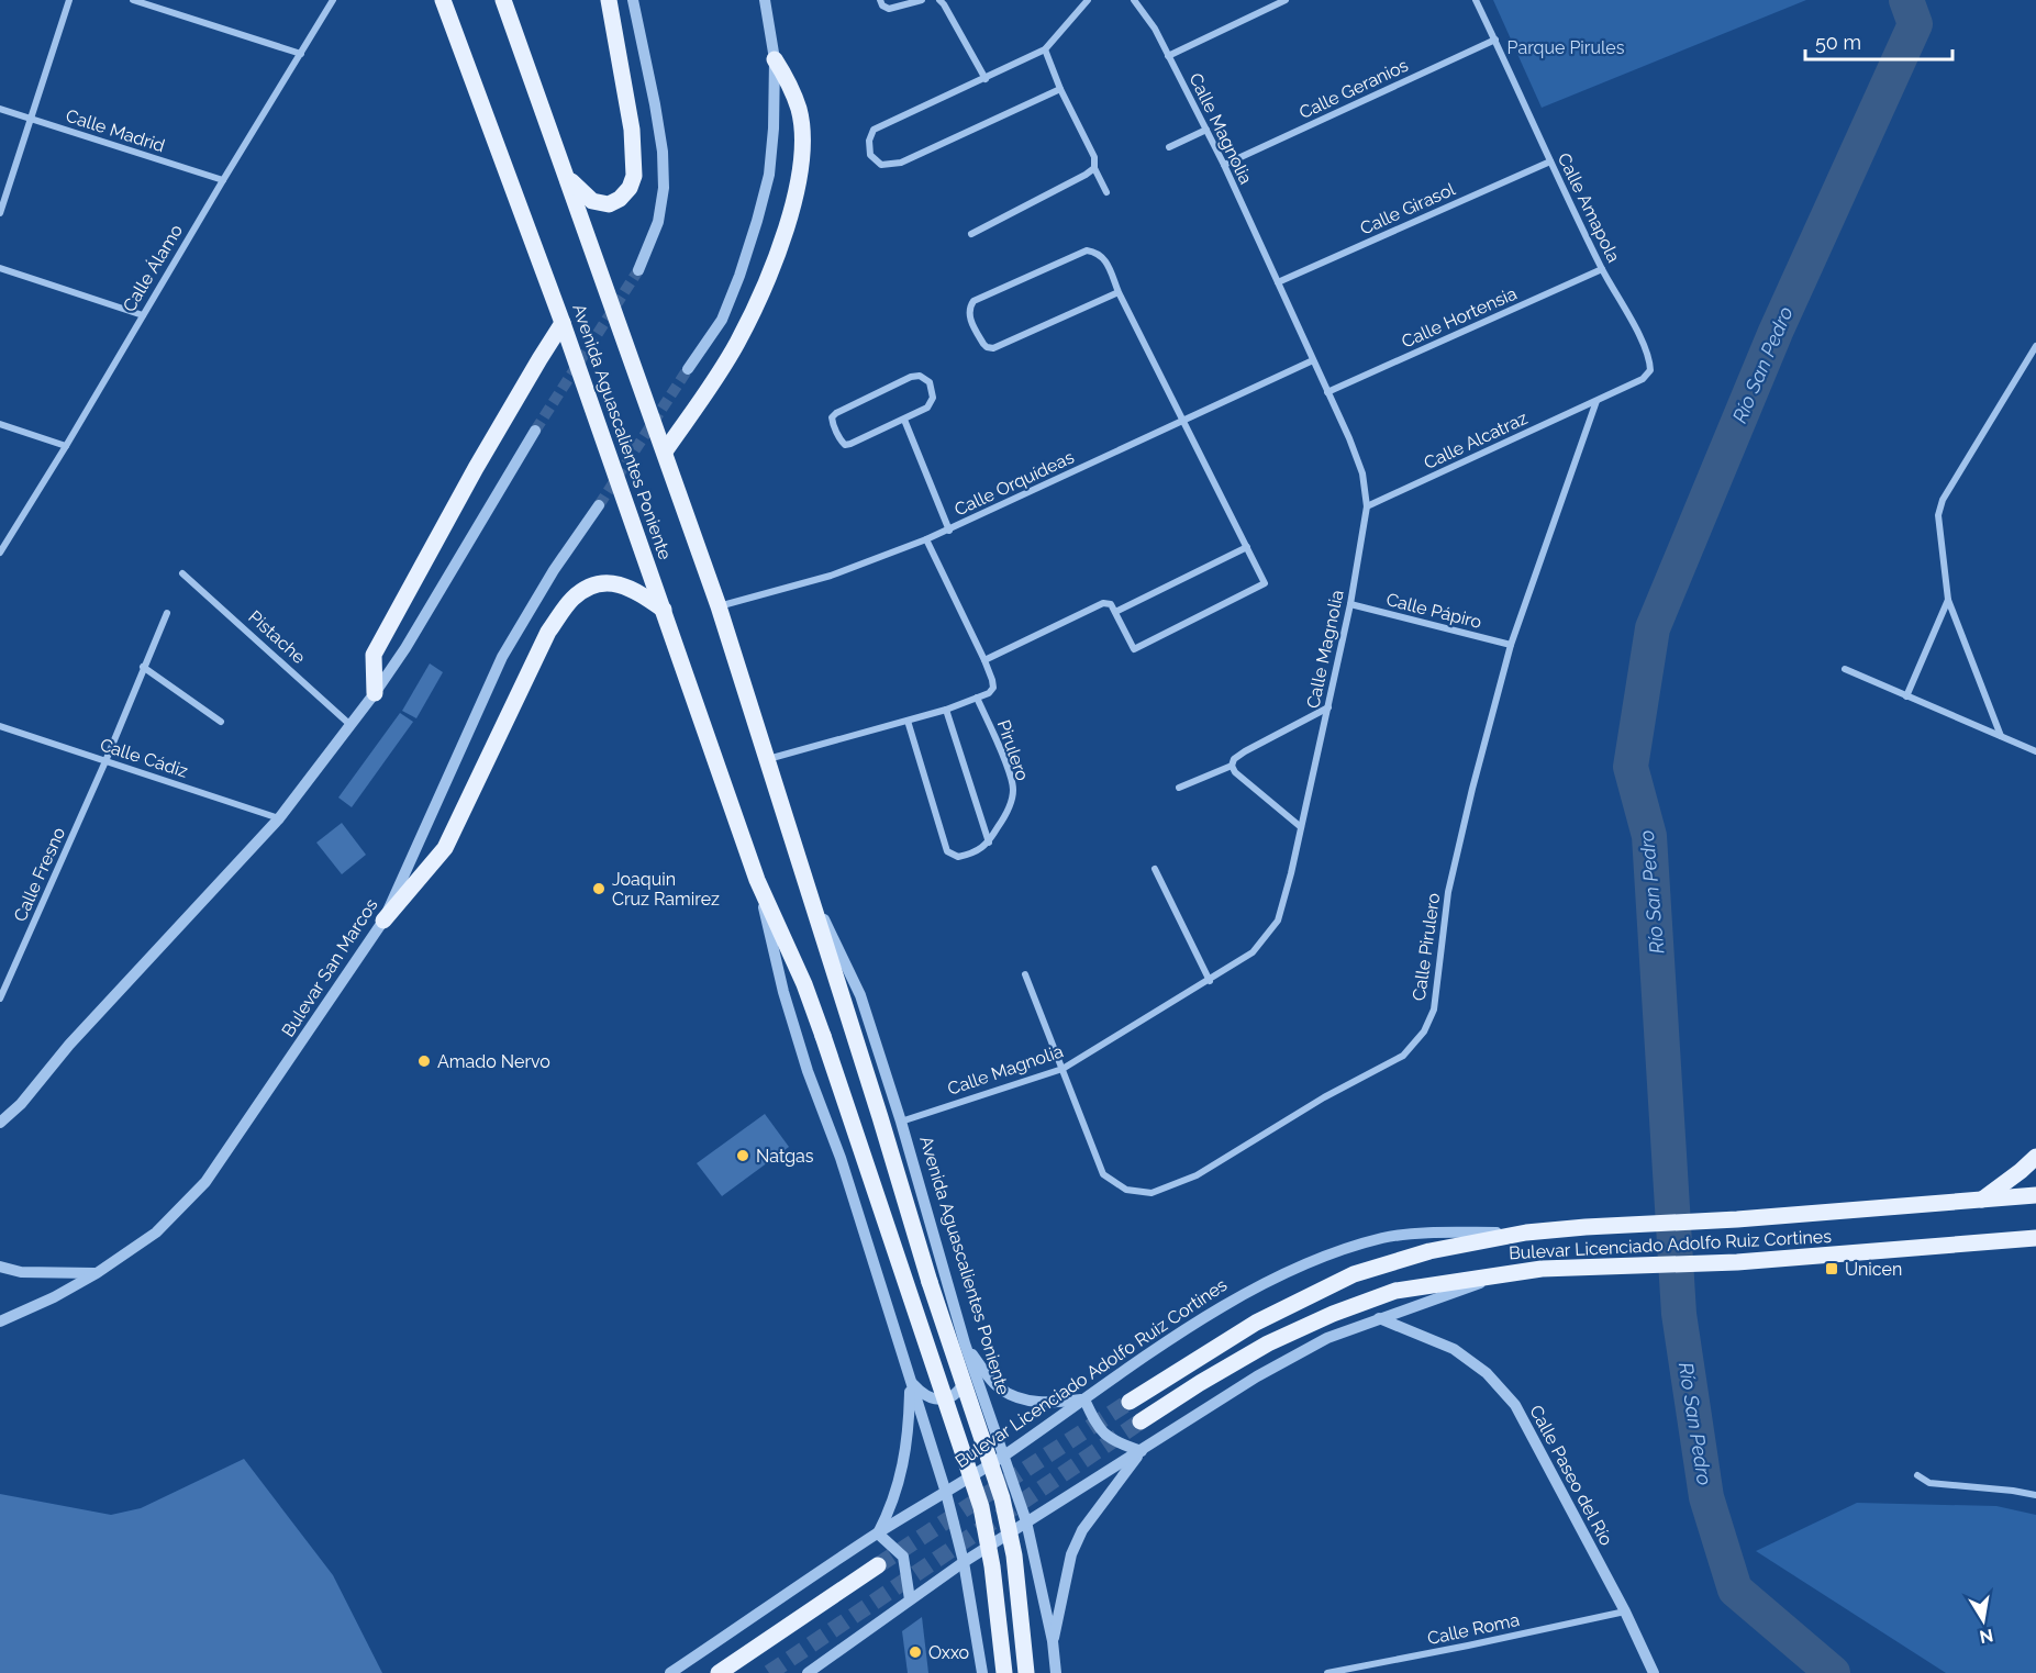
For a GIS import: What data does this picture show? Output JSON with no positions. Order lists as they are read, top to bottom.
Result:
{
  "streets": {
    "main road": ["Avenida Aguascalientes Poniente", "Bulevar Licenciado Adolfo Ruiz Cortines"],
    "street": [
      "Calle Geranios",
      "Calle Magnolia",
      "Calle Madrid",
      "Calle Amapola",
      "Calle Girasol",
      "Calle Álamo",
      "Calle Hortensia",
      "Calle Alcatraz",
      "Calle Orquídeas",
      "Calle Pápiro",
      "Pistache",
      "Pirulero",
      "Calle Cádiz",
      "Calle Fresno",
      "Calle Pirulero",
      "Bulevar San Marcos",
      "Calle Paseo del Río",
      "Calle Roma"
    ]
  },
  "crossings": [
    ["Calle Geranios", "Calle Magnolia"],
    ["Calle Geranios", "Calle Amapola"],
    ["Calle Magnolia", "Calle Girasol"],
    ["Calle Magnolia", "Calle Hortensia"],
    ["Calle Magnolia", "Avenida Aguascalientes Poniente"],
    ["Calle Magnolia", "Calle Alcatraz"],
    ["Calle Magnolia", "Calle Orquídeas"],
    ["Calle Magnolia", "Calle Pápiro"],
    ["Calle Magnolia", "Calle Pirulero"],
    ["Calle Madrid", "Calle Álamo"],
    ["Calle Amapola", "Calle Girasol"],
    ["Calle Amapola", "Calle Hortensia"],
    ["Calle Amapola", "Calle Alcatraz"],
    ["Calle Amapola", "Calle Pirulero"],
    ["Avenida Aguascalientes Poniente", "Calle Orquídeas"],
    ["Avenida Aguascalientes Poniente", "Bulevar Licenciado Adolfo Ruiz Cortines"],
    ["Calle Alcatraz", "Calle Pirulero"],
    ["Calle Pápiro", "Calle Pirulero"],
    ["Calle Cádiz", "Calle Fresno"],
    ["Calle Paseo del Río", "Calle Roma"]
  ],
  "water": ["Río San Pedro"],
  "parks": ["Parque Pirules"],
  "places": {
    "other": [
      "Joaquin Cruz Ramirez",
      "Amado Nervo",
      "Natgas",
      "Oxxo"
    ],
    "transit": ["Unicen"]
  },
  "scale_bar": "50 m",
  "north": "bottom"
}
